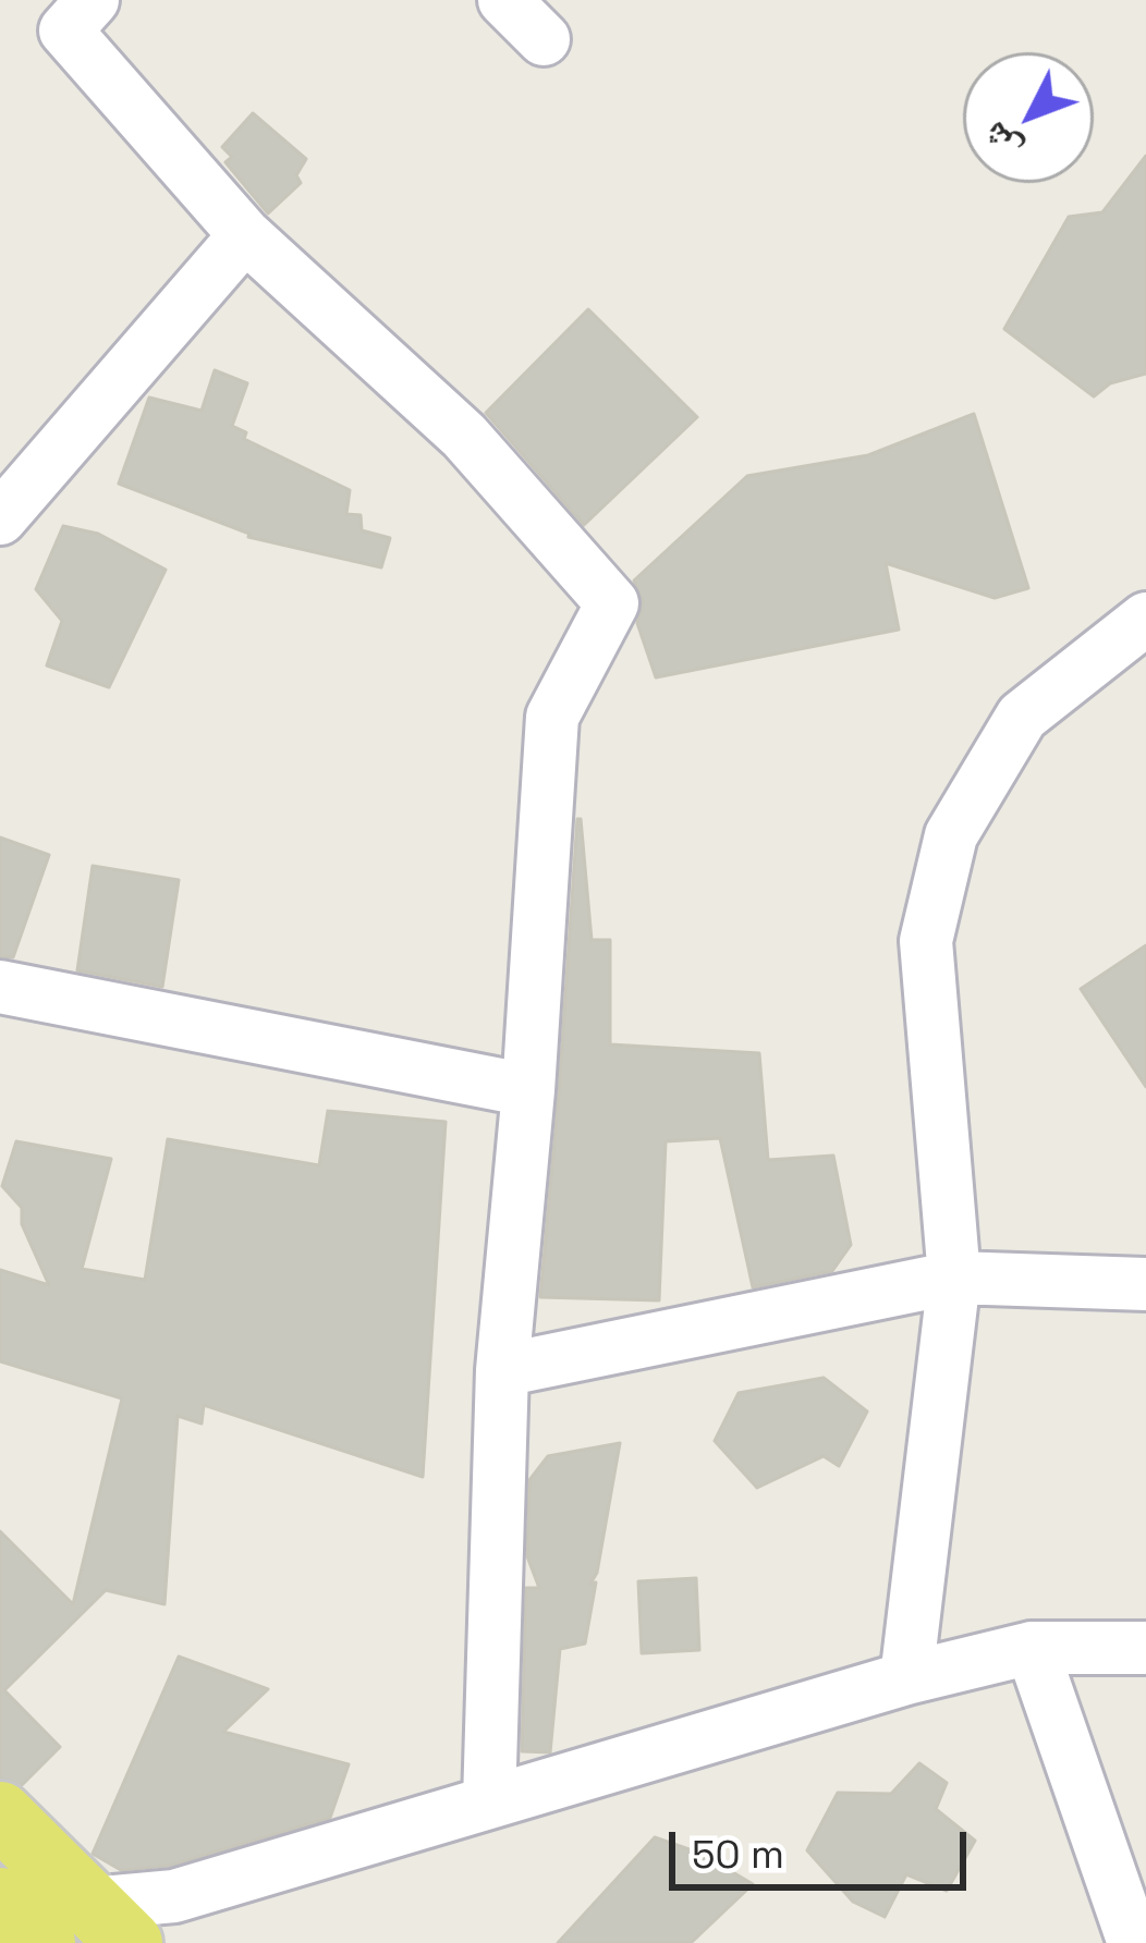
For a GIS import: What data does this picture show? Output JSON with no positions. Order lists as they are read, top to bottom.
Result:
{
  "scale_bar": "50 m",
  "north": "bottom left"
}
